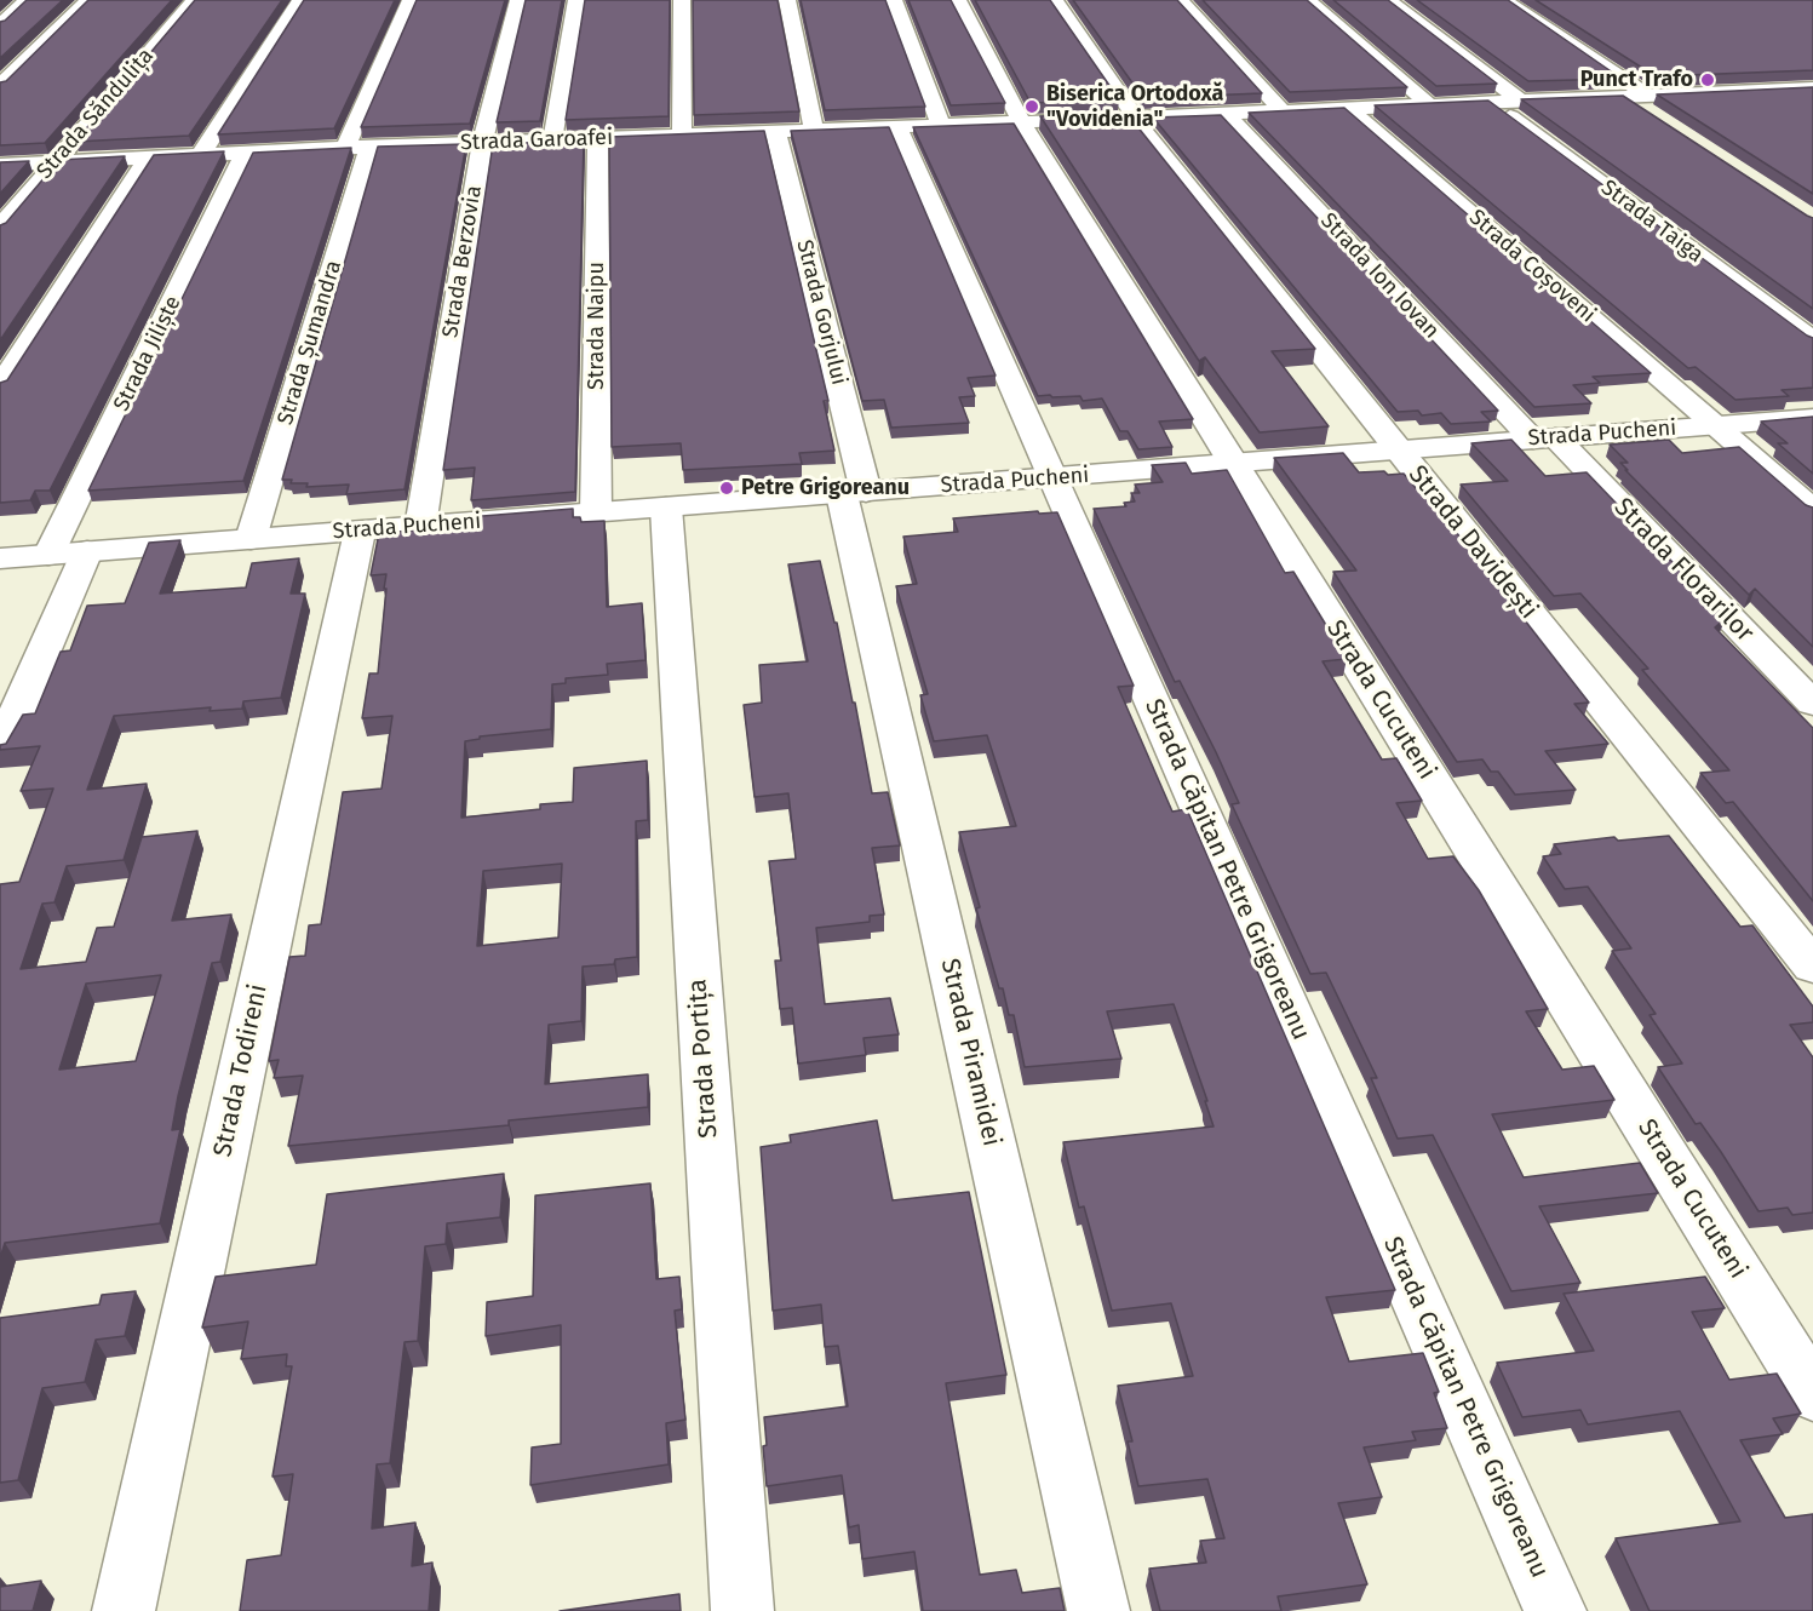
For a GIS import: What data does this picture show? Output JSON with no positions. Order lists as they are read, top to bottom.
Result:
{
  "streets": {
    "street": [
      "Strada Săndulița",
      "Strada Garoafei",
      "Strada Taiga",
      "Strada Berzovia",
      "Strada Coșoveni",
      "Strada Ion Iovan",
      "Strada Gorjului",
      "Strada Naipu",
      "Strada Șumandra",
      "Strada Jiliște",
      "Strada Pucheni",
      "Strada Davidești",
      "Strada Florarilor",
      "Strada Cucuteni",
      "Strada Căpitan Petre Grigoreanu",
      "Strada Piramidei",
      "Strada Portița",
      "Strada Todireni"
    ]
  },
  "crossings": [
    ["Strada Săndulița", "Strada Garoafei"],
    ["Strada Garoafei", "Strada Taiga"],
    ["Strada Garoafei", "Strada Berzovia"],
    ["Strada Garoafei", "Strada Coșoveni"],
    ["Strada Garoafei", "Strada Ion Iovan"],
    ["Strada Garoafei", "Strada Gorjului"],
    ["Strada Garoafei", "Strada Naipu"],
    ["Strada Garoafei", "Strada Șumandra"],
    ["Strada Garoafei", "Strada Jiliște"],
    ["Strada Garoafei", "Strada Davidești"],
    ["Strada Garoafei", "Strada Cucuteni"],
    ["Strada Garoafei", "Strada Căpitan Petre Grigoreanu"],
    ["Strada Berzovia", "Strada Pucheni"],
    ["Strada Coșoveni", "Strada Pucheni"],
    ["Strada Ion Iovan", "Strada Pucheni"],
    ["Strada Ion Iovan", "Strada Florarilor"],
    ["Strada Gorjului", "Strada Pucheni"],
    ["Strada Gorjului", "Strada Piramidei"],
    ["Strada Naipu", "Strada Pucheni"],
    ["Strada Șumandra", "Strada Pucheni"],
    ["Strada Jiliște", "Strada Pucheni"],
    ["Strada Pucheni", "Strada Davidești"],
    ["Strada Pucheni", "Strada Florarilor"],
    ["Strada Pucheni", "Strada Cucuteni"],
    ["Strada Pucheni", "Strada Căpitan Petre Grigoreanu"],
    ["Strada Pucheni", "Strada Piramidei"],
    ["Strada Pucheni", "Strada Portița"],
    ["Strada Pucheni", "Strada Todireni"]
  ],
  "places": ["Punct Trafo", "Biserica Ortodoxă \"Vovidenia\"", "Petre Grigoreanu"]
}
